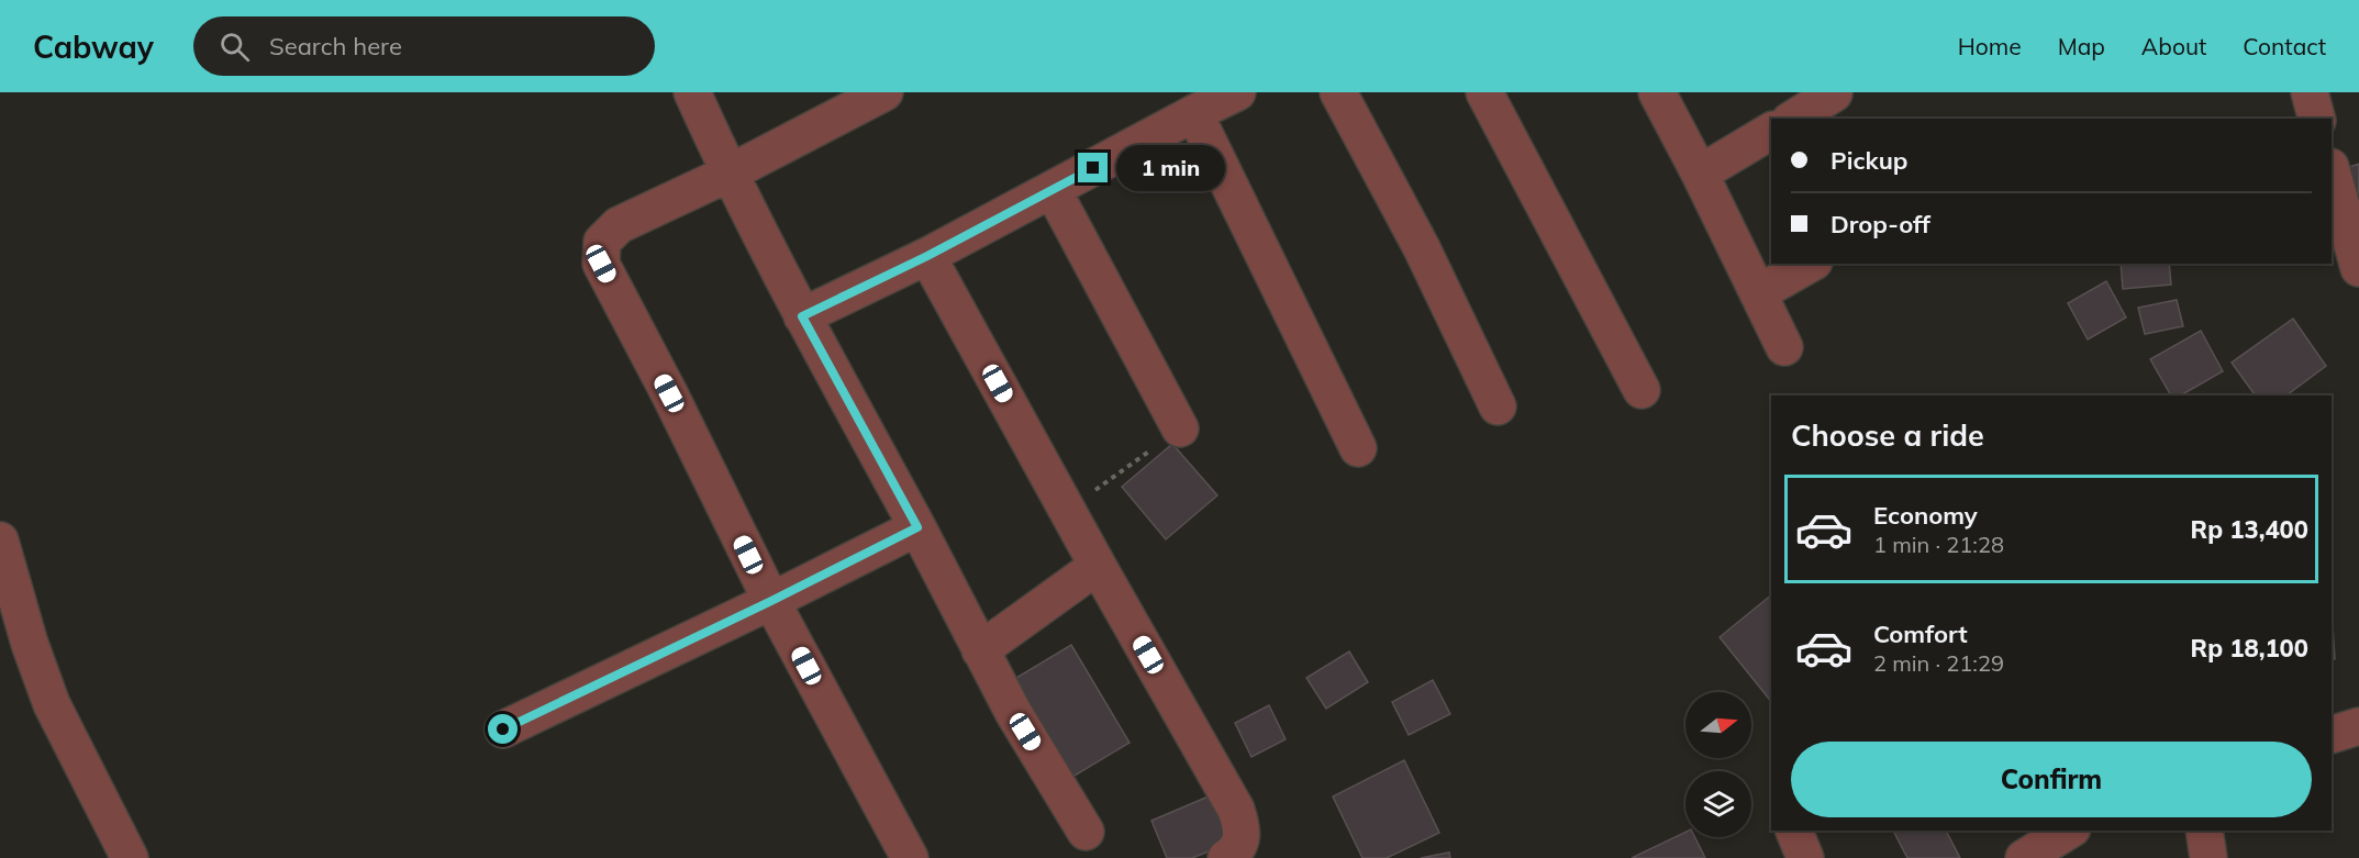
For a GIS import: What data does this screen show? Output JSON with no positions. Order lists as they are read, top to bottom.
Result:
{
  "north": "right",
  "page": {
    "header": "Cabway",
    "search": "Search here",
    "nav": [
      "Home",
      "Map",
      "About",
      "Contact"
    ],
    "banner": ["Pickup", "Drop-off"],
    "bubble": "1 min",
    "heading": "Choose a ride",
    "list": [
      {
        "name": "Economy",
        "note": "1 min · 21:28",
        "value": "Rp 13,400"
      },
      {
        "name": "Comfort",
        "note": "2 min · 21:29",
        "value": "Rp 18,100"
      }
    ],
    "buttons": "Confirm"
  }
}
